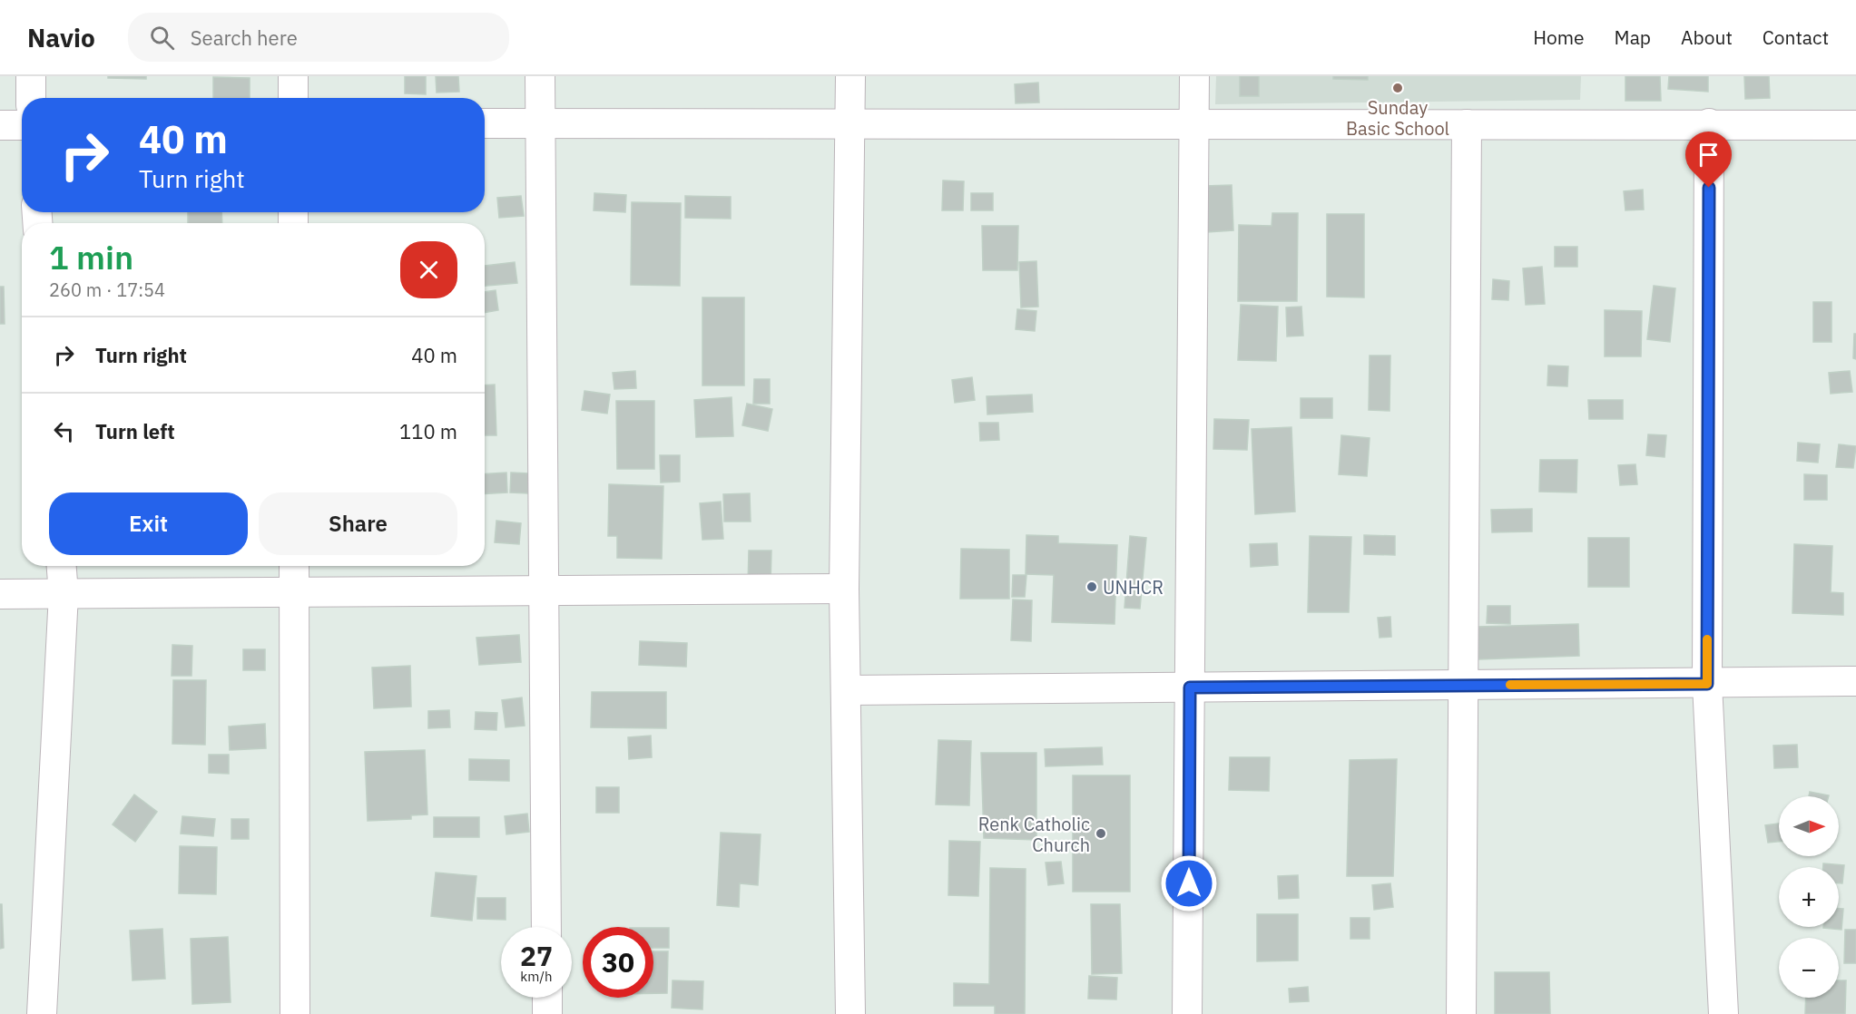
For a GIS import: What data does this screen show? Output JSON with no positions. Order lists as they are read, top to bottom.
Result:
{
  "places": ["Sunday Basic School", "UNHCR", "Renk Catholic Church"],
  "north": "right",
  "page": {
    "header": "Navio",
    "search": "Search here",
    "nav": [
      "Home",
      "Map",
      "About",
      "Contact"
    ],
    "turn": ["40 m", "Turn right"],
    "heading": ["1 min", "260 m · 17:54"],
    "list": [
      {
        "name": "Turn right",
        "value": "40 m"
      },
      {
        "name": "Turn left",
        "value": "110 m"
      }
    ],
    "buttons": ["Exit", "Share"],
    "map_buttons": ["+", "−"],
    "speed": "27 km/h",
    "limit": "30"
  }
}
